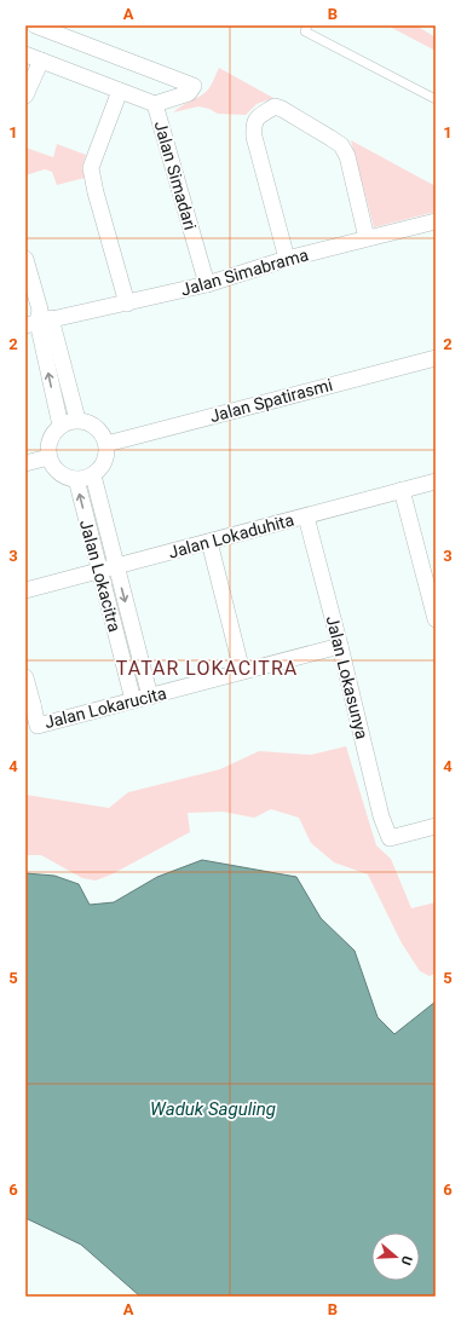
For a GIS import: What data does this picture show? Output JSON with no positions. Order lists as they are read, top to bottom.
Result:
{
  "streets": {
    "street": [
      "Jalan Simadari",
      "Jalan Simabrama",
      "Jalan Spatirasmi",
      "Jalan Lokaduhita",
      "Jalan Lokacitra",
      "Jalan Lokasunya",
      "Jalan Lokarucita"
    ]
  },
  "crossings": [
    ["Jalan Simadari", "Jalan Simabrama"],
    ["Jalan Spatirasmi", "Jalan Lokacitra"],
    ["Jalan Lokaduhita", "Jalan Lokacitra"],
    ["Jalan Lokaduhita", "Jalan Lokasunya"],
    ["Jalan Lokacitra", "Jalan Lokarucita"],
    ["Jalan Lokasunya", "Jalan Lokarucita"]
  ],
  "districts": ["TATAR LOKACITRA"],
  "water": ["Waduk Saguling"],
  "north": "right",
  "grid": {
    "columns": ["A", "B"],
    "rows": [
      "1",
      "2",
      "3",
      "4",
      "5",
      "6"
    ]
  }
}
